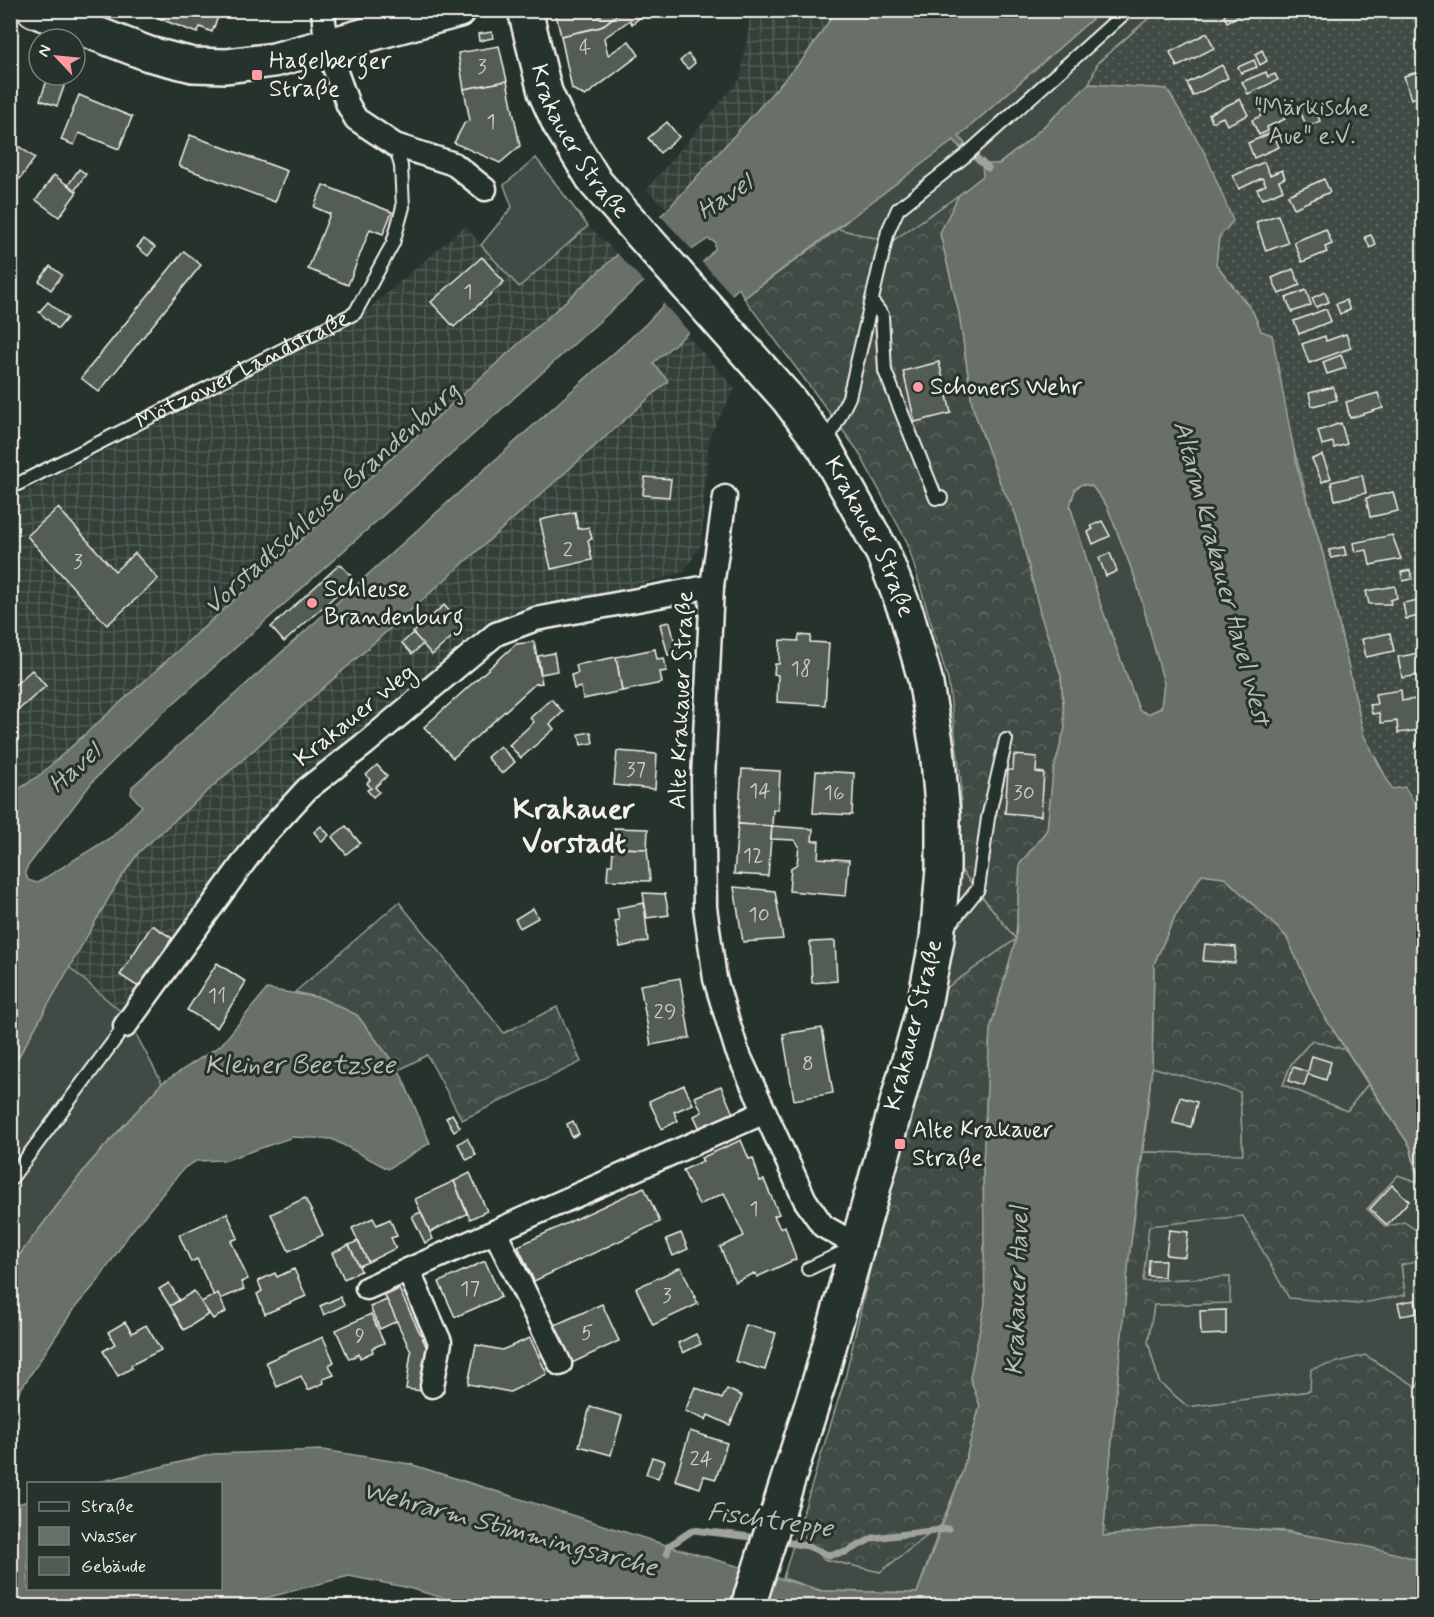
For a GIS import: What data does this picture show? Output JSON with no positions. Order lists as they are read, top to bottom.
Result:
{
  "streets": {
    "main road": ["Krakauer Straße"],
    "street": ["Alte Krakauer Straße", "Krakauer Weg"],
    "lane": ["Mötzower Landstraße"]
  },
  "crossings": [
    ["Krakauer Straße", "Alte Krakauer Straße"],
    ["Alte Krakauer Straße", "Krakauer Weg"]
  ],
  "districts": ["Krakauer Vorstadt"],
  "water": [
    "Havel",
    "Vorstadtschleuse Brandenburg",
    "Altarm Krakauer Havel West",
    "Kleiner Beetzsee",
    "Krakauer Havel",
    "Fischtreppe",
    "Wehrarm Stimmingsarche"
  ],
  "parks": ["\"Märkische Aue\" e.V."],
  "places": {
    "transit": ["Hagelberger Straße", "Alte Krakauer Straße"],
    "other": ["Schoners Wehr", "Schleuse Brandenburg"]
  },
  "house_numbers": [
    "4",
    "3",
    "1",
    "1",
    "2",
    "3",
    "18",
    "37",
    "14",
    "16",
    "30",
    "12",
    "10",
    "11",
    "29",
    "8",
    "1",
    "17",
    "3",
    "5",
    "9",
    "24"
  ],
  "legend": ["Straße", "Wasser", "Gebäude"],
  "north": "top left"
}
